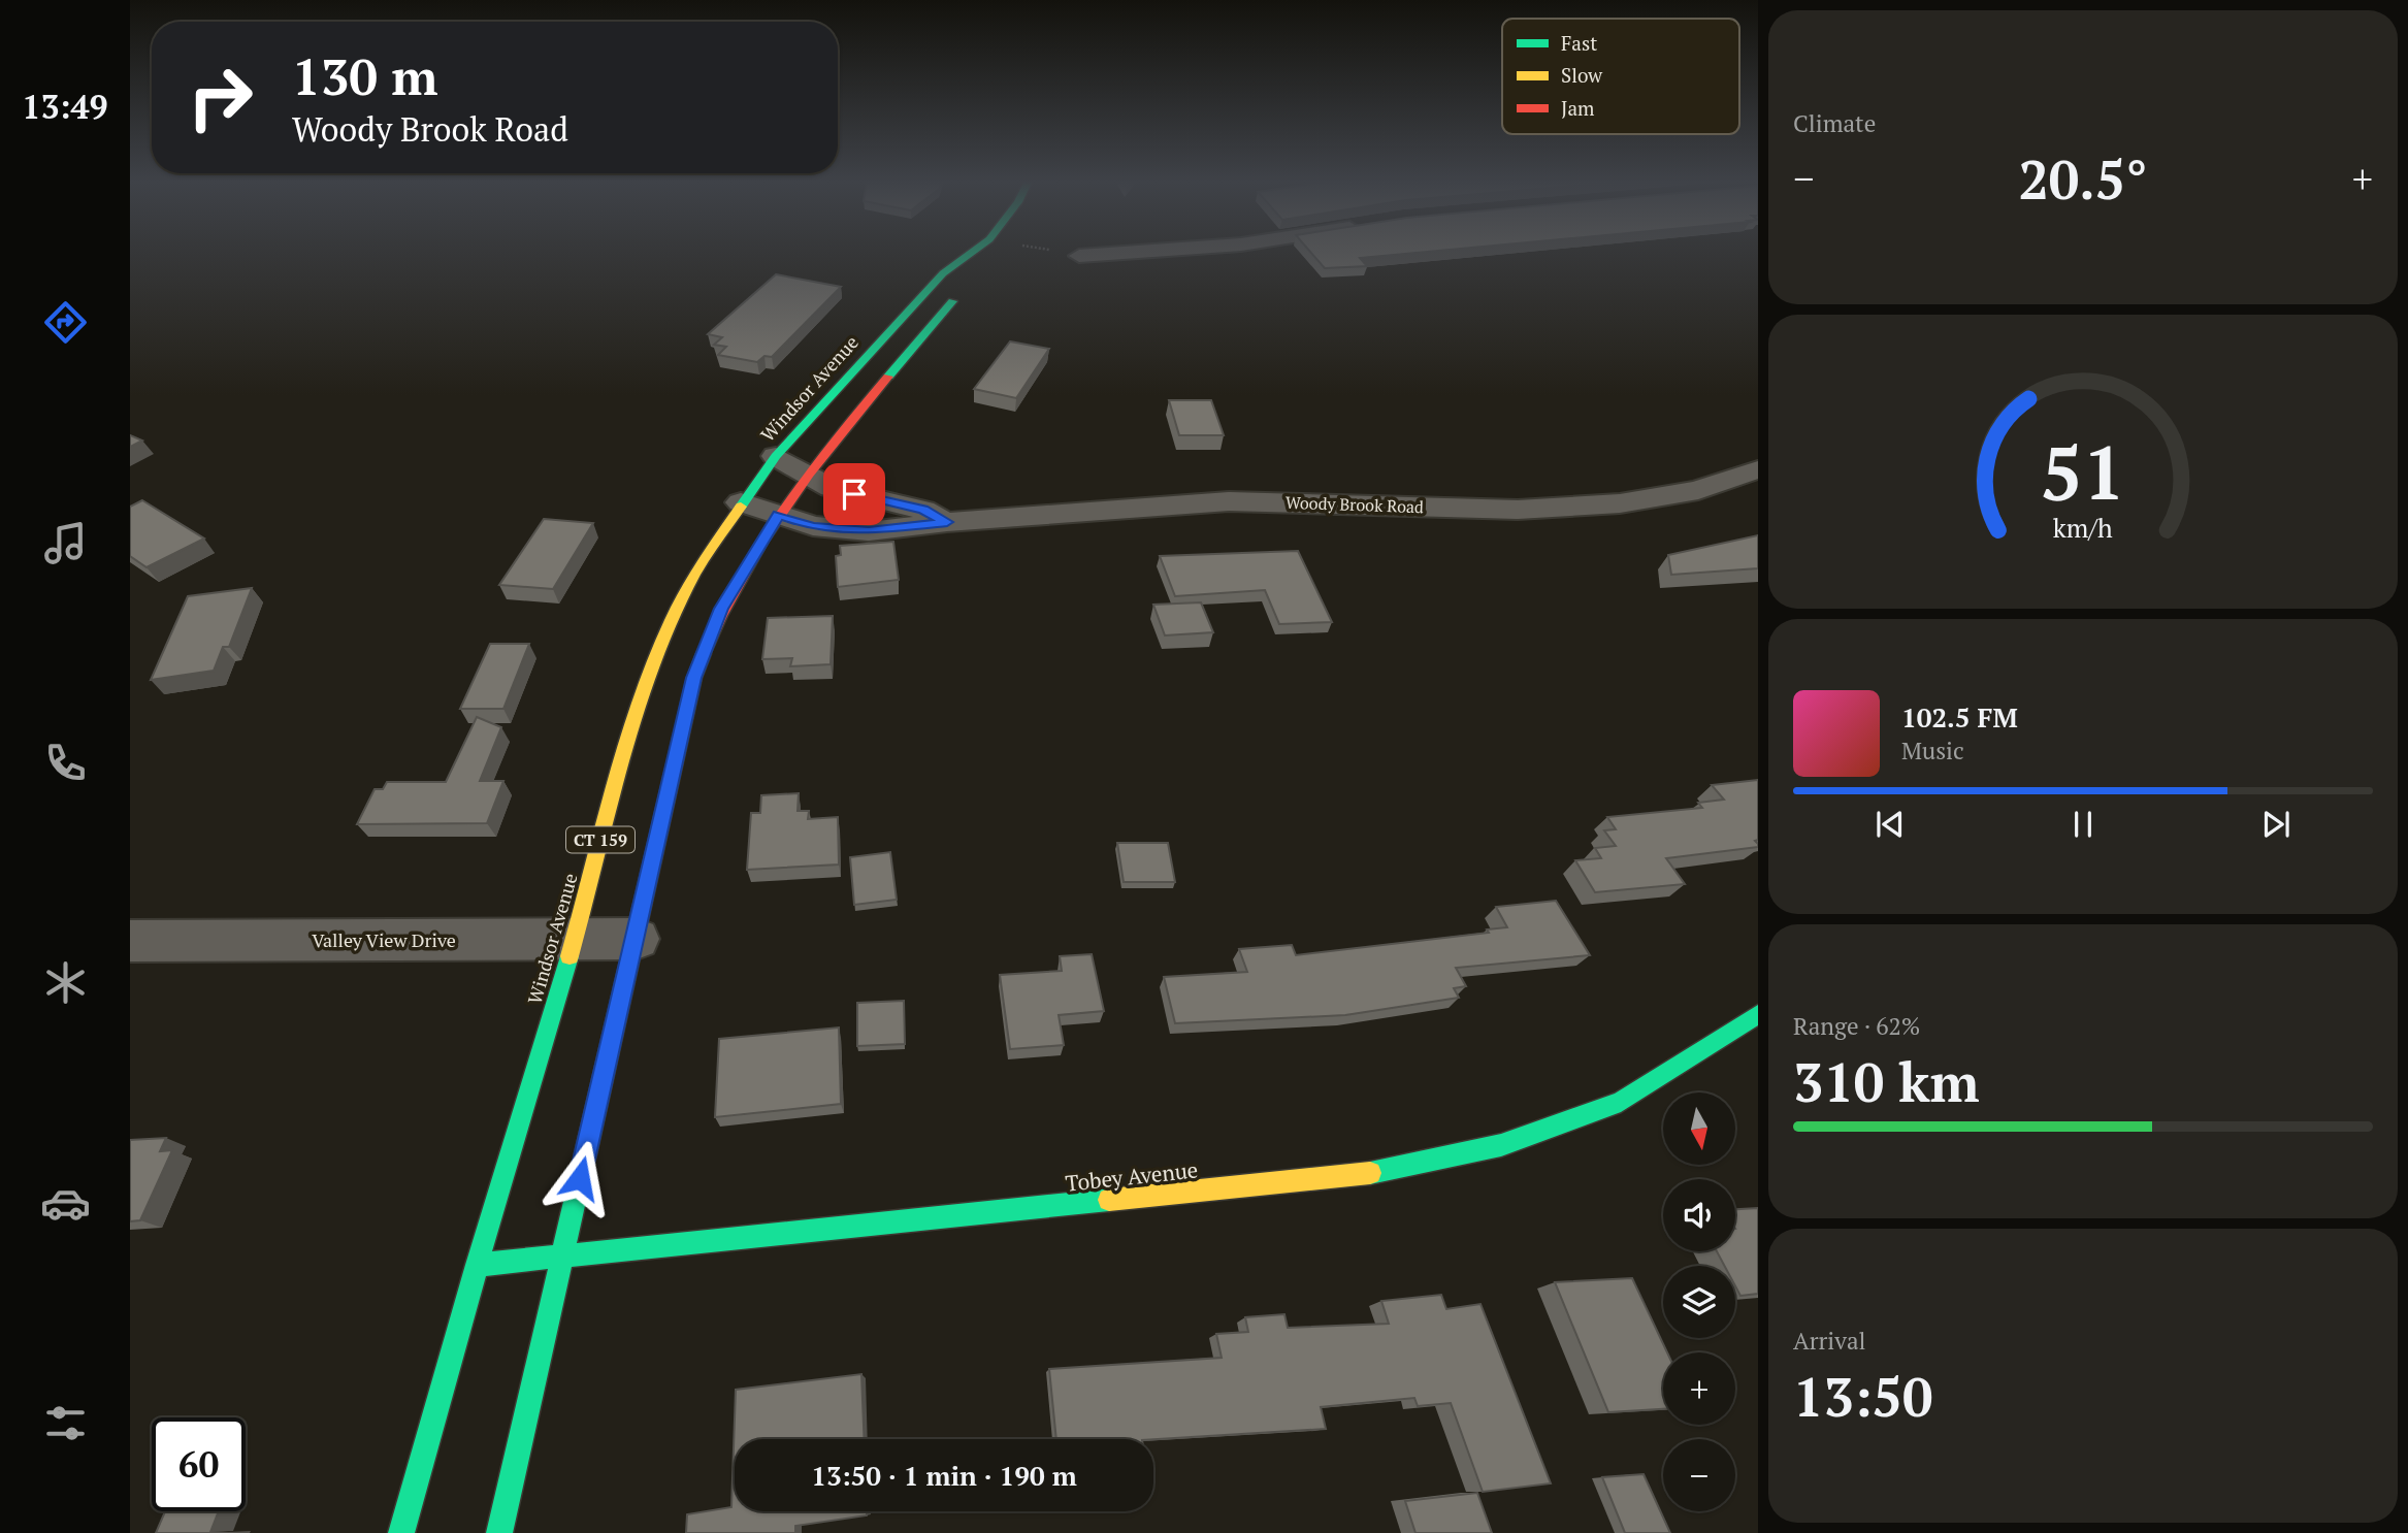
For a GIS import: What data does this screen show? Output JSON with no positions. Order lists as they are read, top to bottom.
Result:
{
  "streets": {
    "main road": ["Windsor Avenue", "CT 159", "Tobey Avenue"],
    "street": ["Woody Brook Road", "Valley View Drive"]
  },
  "crossings": [
    ["Windsor Avenue", "Woody Brook Road"],
    ["Windsor Avenue", "Valley View Drive"],
    ["Windsor Avenue", "Tobey Avenue"],
    ["Woody Brook Road", "CT 159"],
    ["CT 159", "Valley View Drive"],
    ["CT 159", "Tobey Avenue"]
  ],
  "legend": ["Fast", "Slow", "Jam"],
  "north": "bottom",
  "page": {
    "tabs": "13:49",
    "tile": [
      "Climate",
      ["Range · 62%", "310 km"],
      ["Arrival", "13:50"]
    ],
    "turn": ["130 m", "Woody Brook Road"],
    "heat": ["−", "20.5°", "+"],
    "song": ["102.5 FM", "Music"],
    "map_buttons": ["+", "−"],
    "limit": "60",
    "trip": "13:50 · 1 min · 190 m",
    "gauge": ["51", "km/h"]
  }
}
